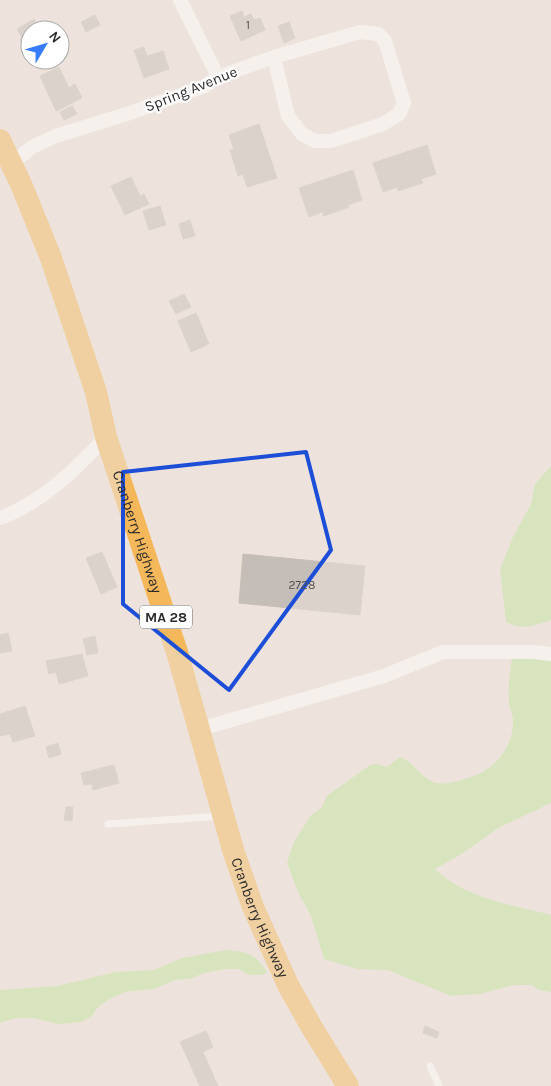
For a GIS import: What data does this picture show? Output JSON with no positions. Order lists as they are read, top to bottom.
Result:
{
  "streets": {
    "main road": ["Cranberry Highway", "MA 28"],
    "street": ["Spring Avenue"]
  },
  "crossings": [
    ["Spring Avenue", "Cranberry Highway"]
  ],
  "house_numbers": ["1", "2728"],
  "north": "top right"
}
